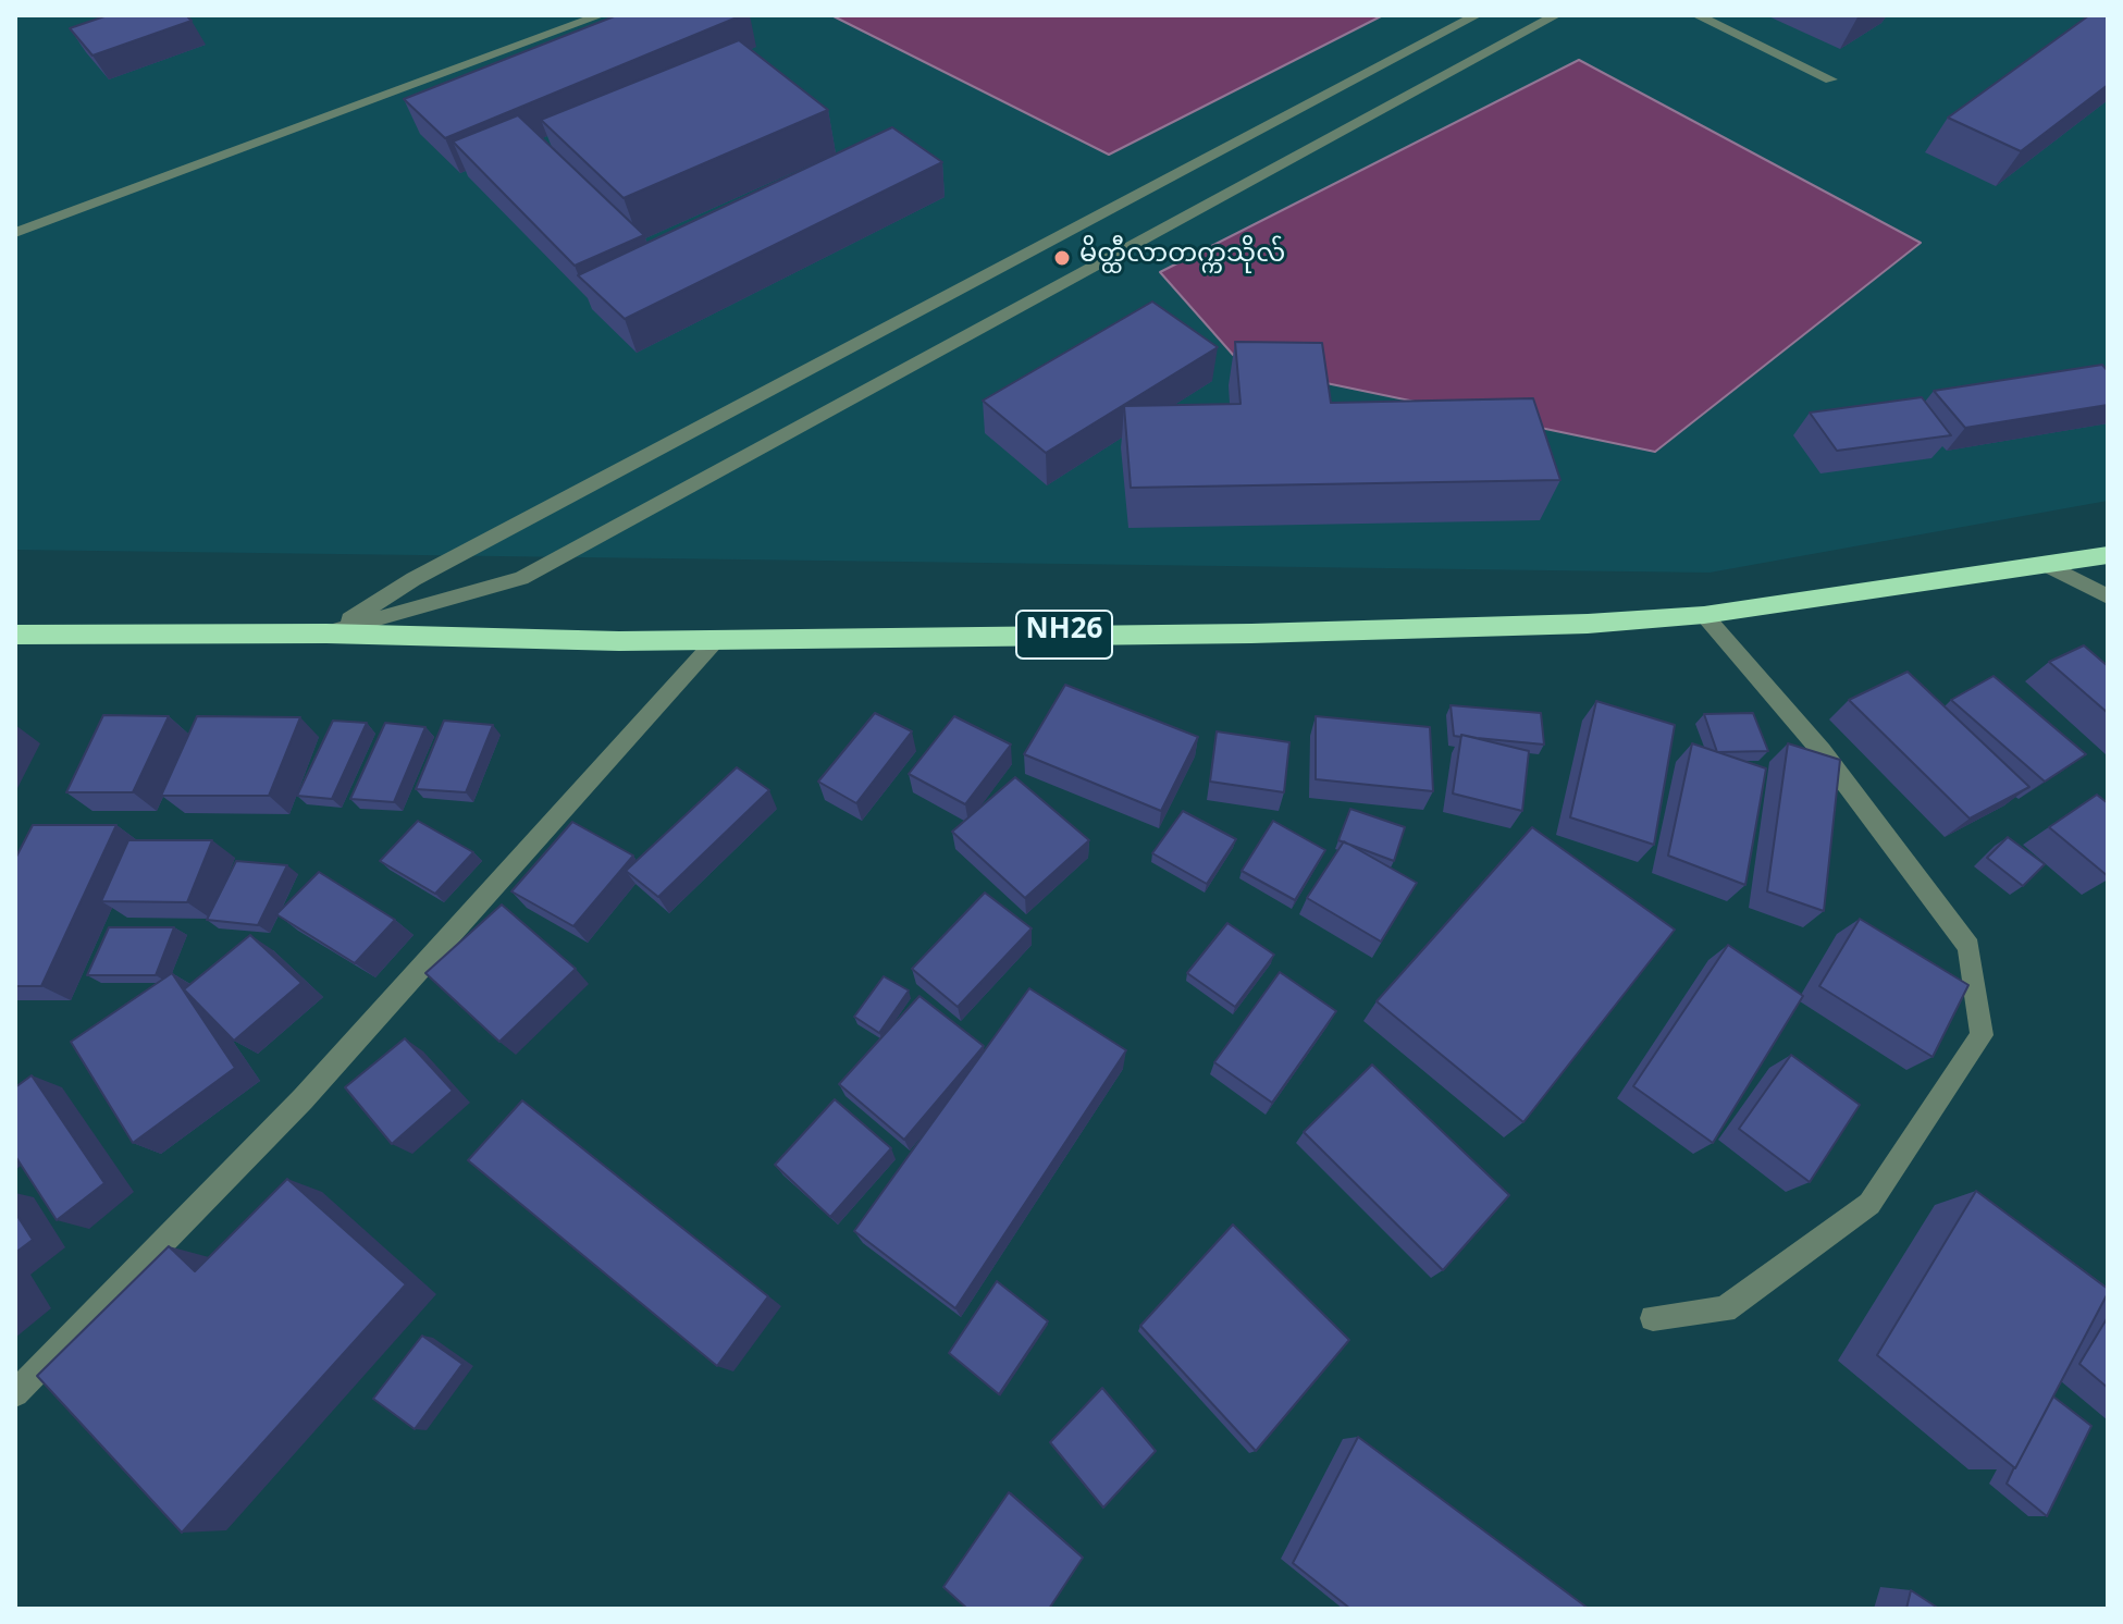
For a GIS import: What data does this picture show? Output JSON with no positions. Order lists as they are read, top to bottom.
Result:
{
  "streets": {
    "highway": ["NH26"]
  },
  "places": ["မိတ္ထီလာတက္ကသိုလ်"]
}
